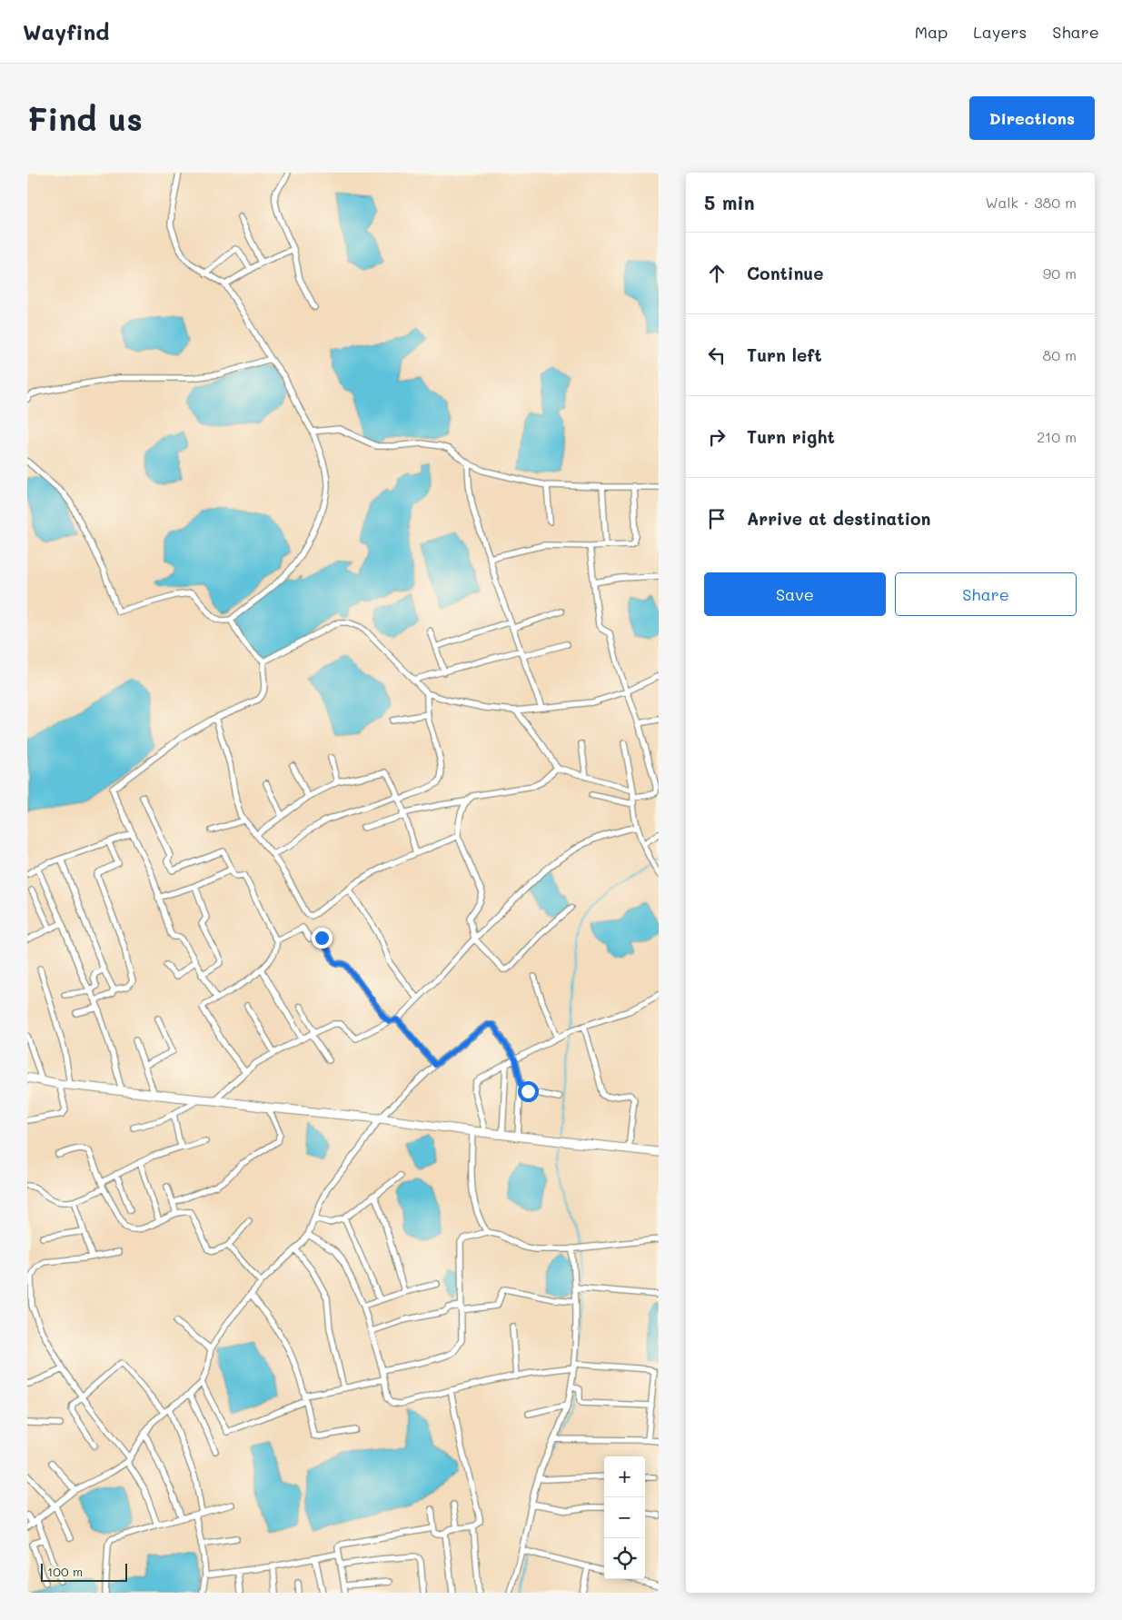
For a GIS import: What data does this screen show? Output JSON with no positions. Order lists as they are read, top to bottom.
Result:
{
  "scale_bar": "100 m",
  "page": {
    "header": "Wayfind",
    "nav": ["Map", "Layers", "Share"],
    "buttons": [
      "Directions",
      ["Save", "Share"]
    ],
    "title": "Find us",
    "heading": ["5 min", "Walk · 380 m"],
    "list": [
      ["Continue", "90 m"],
      ["Turn left", "80 m"],
      ["Turn right", "210 m"],
      "Arrive at destination"
    ],
    "map_buttons": ["+", "−"],
    "scale": "100 m"
  }
}
